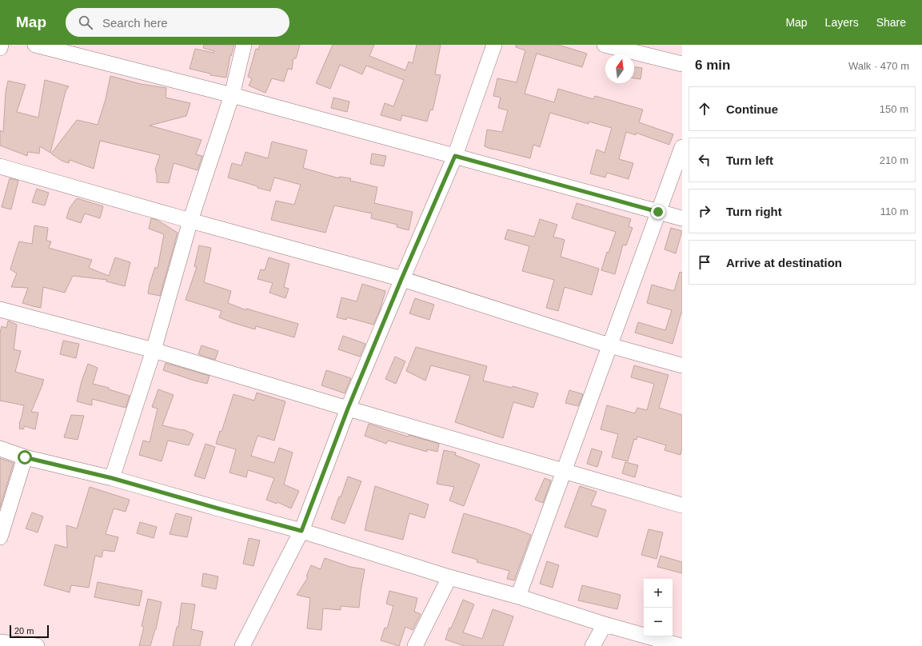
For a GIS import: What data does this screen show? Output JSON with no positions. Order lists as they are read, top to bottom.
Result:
{
  "scale_bar": "20 m",
  "north": "top",
  "page": {
    "header": "Map",
    "search": "Search here",
    "nav": ["Map", "Layers", "Share"],
    "heading": ["6 min", "Walk · 470 m"],
    "list": [
      ["Continue", "150 m"],
      ["Turn left", "210 m"],
      ["Turn right", "110 m"],
      "Arrive at destination"
    ],
    "map_buttons": ["+", "−"],
    "scale": "20 m"
  }
}
